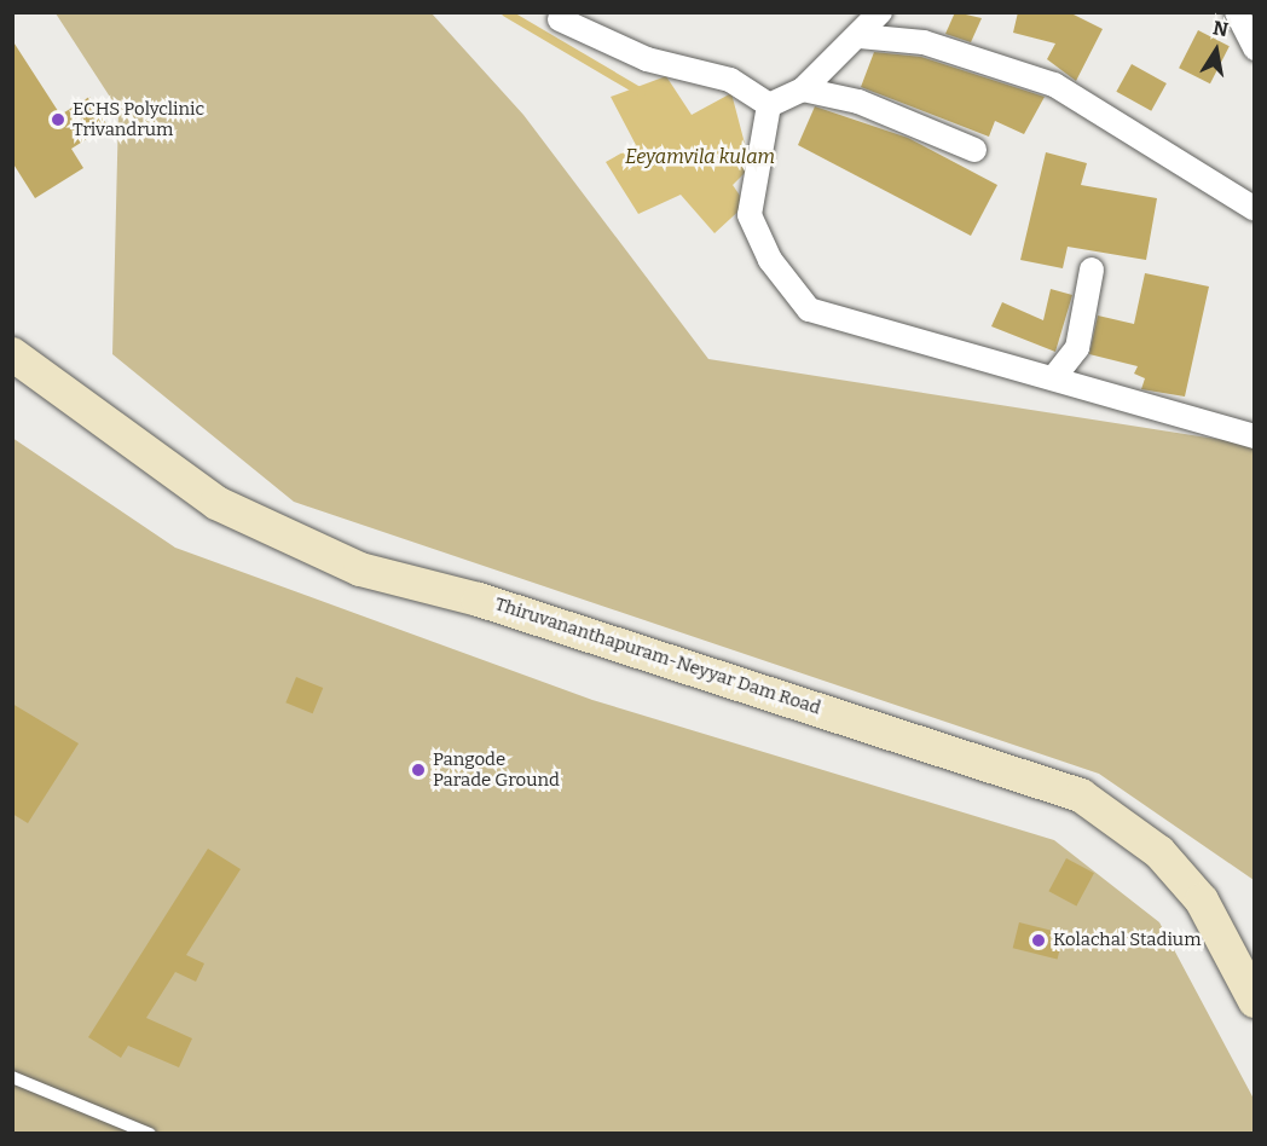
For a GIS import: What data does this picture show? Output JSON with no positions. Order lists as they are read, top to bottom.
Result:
{
  "streets": {
    "main road": ["Thiruvananthapuram-Neyyar Dam Road"]
  },
  "water": ["Eeyamvila kulam"],
  "places": ["ECHS Polyclinic Trivandrum", "Pangode Parade Ground", "Kolachal Stadium"],
  "north": "top"
}
